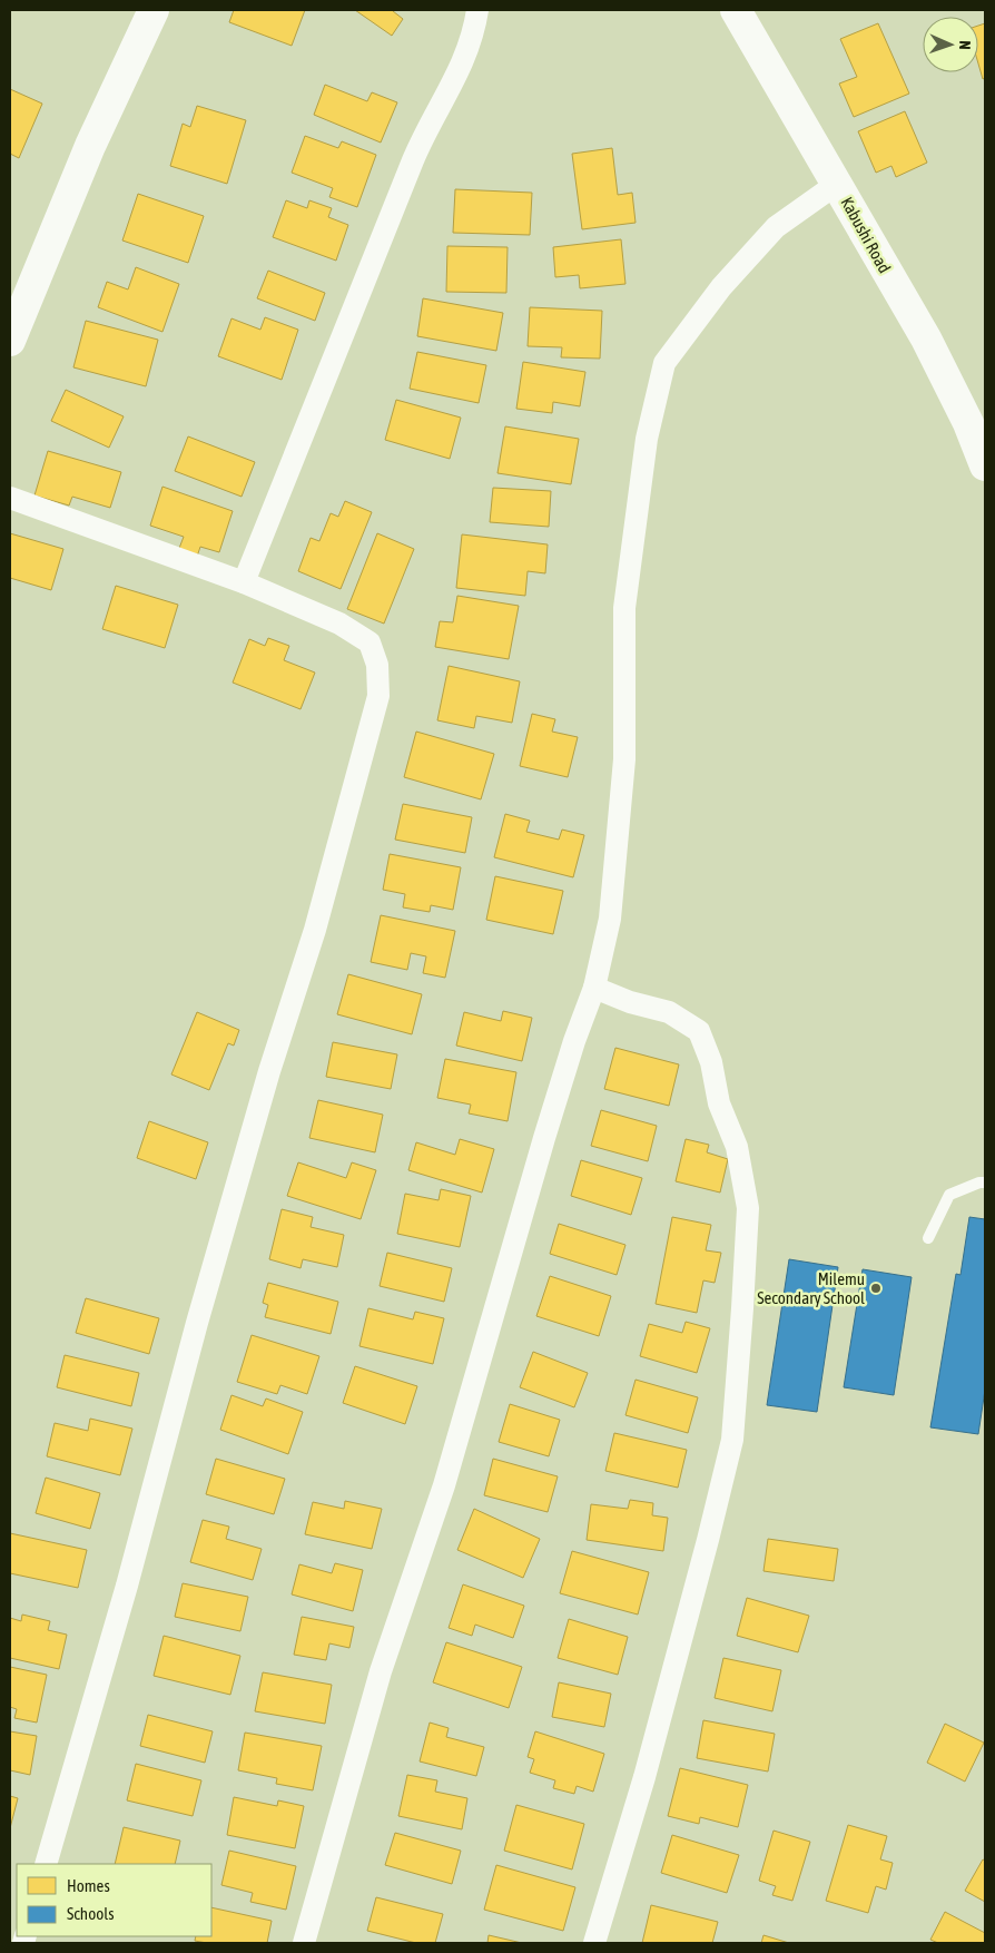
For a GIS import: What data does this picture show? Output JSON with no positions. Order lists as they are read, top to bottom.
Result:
{
  "streets": {
    "main road": ["Kabushi Road"]
  },
  "places": ["Milemu Secondary School"],
  "legend": ["Homes", "Schools"],
  "north": "right"
}
